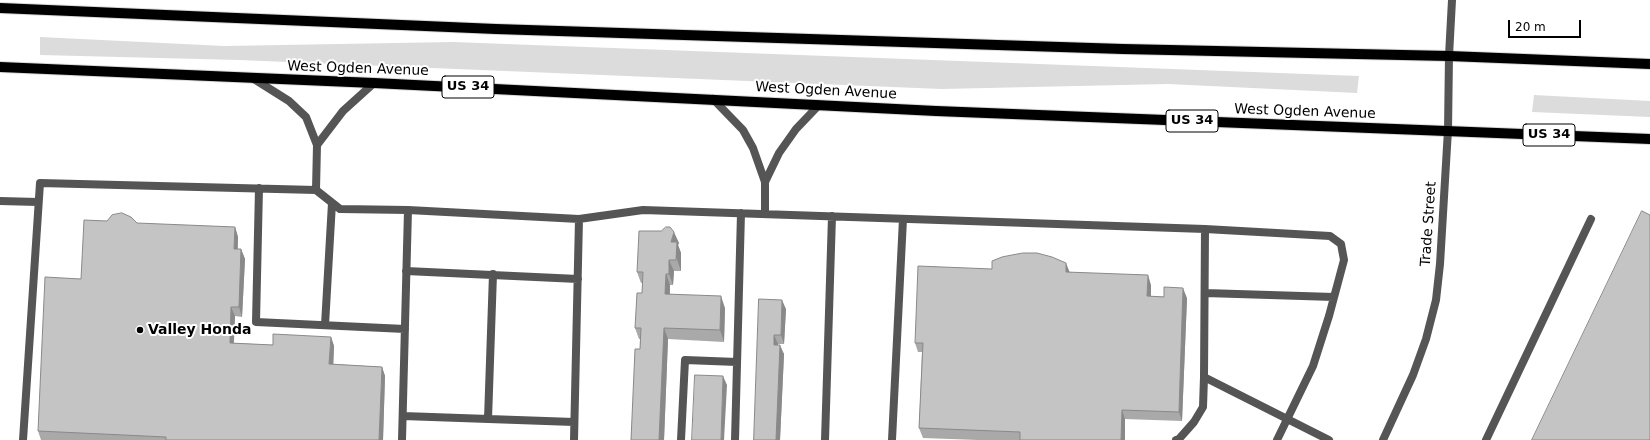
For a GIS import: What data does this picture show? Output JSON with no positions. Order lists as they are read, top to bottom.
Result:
{
  "streets": {
    "main road": ["West Ogden Avenue", "US 34"],
    "street": ["Trade Street"]
  },
  "crossings": [
    ["West Ogden Avenue", "Trade Street"]
  ],
  "places": ["Valley Honda"],
  "scale_bar": "20 m"
}
